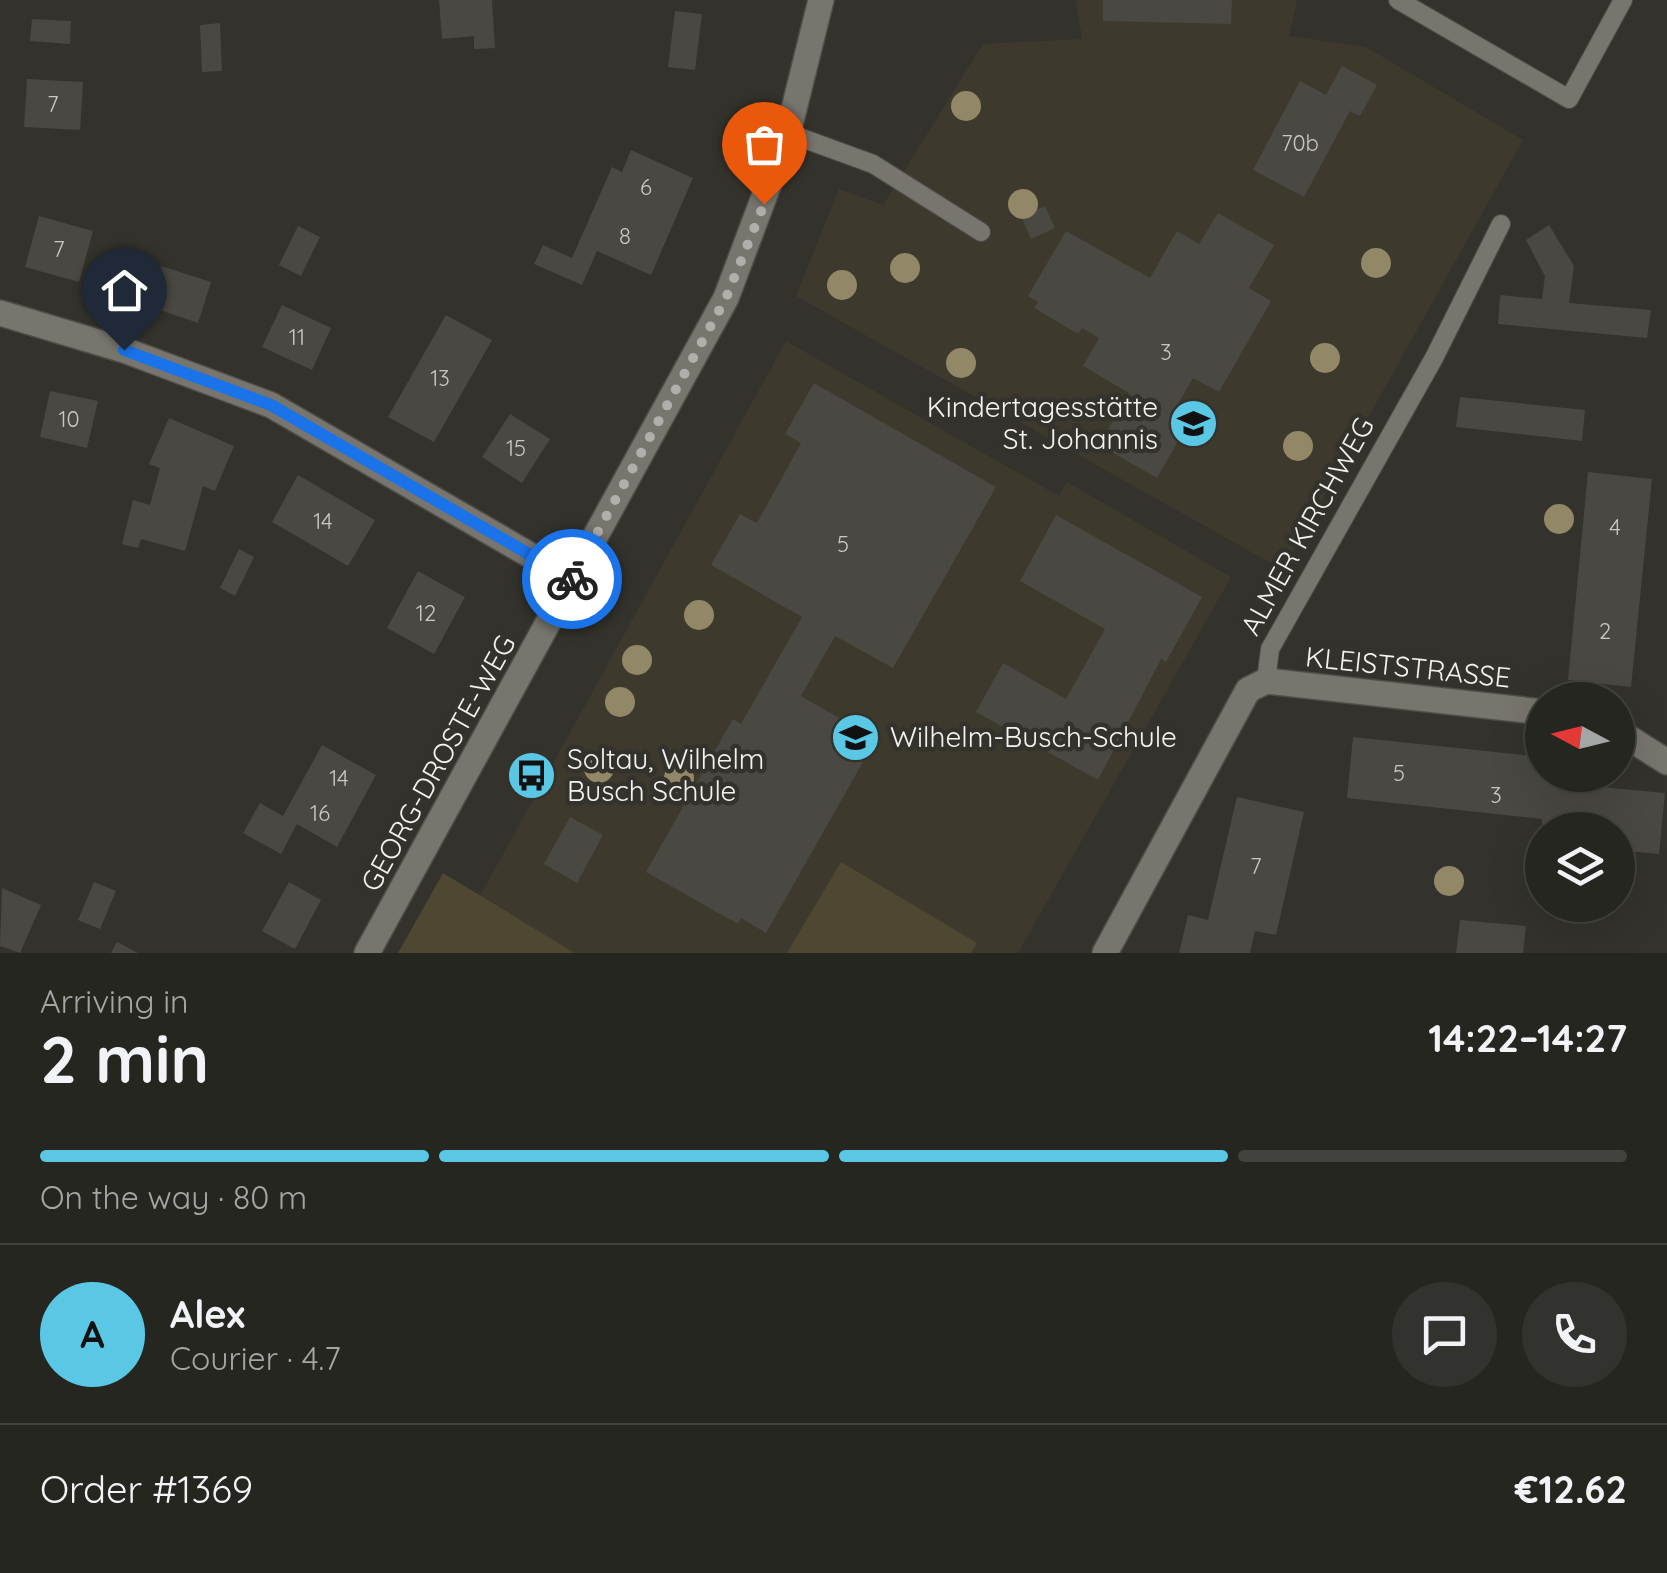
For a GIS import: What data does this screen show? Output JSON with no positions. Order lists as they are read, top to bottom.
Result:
{
  "streets": {
    "street": ["ALMER KIRCHWEG", "KLEISTSTRASSE", "GEORG-DROSTE-WEG"]
  },
  "crossings": [
    ["ALMER KIRCHWEG", "KLEISTSTRASSE"]
  ],
  "places": {
    "school or university": ["Kindertagesstätte St. Johannis", "Wilhelm-Busch-Schule"],
    "bus stop": ["Soltau, Wilhelm Busch Schule"]
  },
  "house_numbers": [
    "7",
    "70b",
    "6",
    "8",
    "7",
    "11",
    "3",
    "13",
    "10",
    "15",
    "14",
    "4",
    "5",
    "12",
    "2",
    "5",
    "14",
    "3",
    "16",
    "7"
  ],
  "north": "left",
  "page": {
    "heading": ["2 min", "Arriving in", "14:22–14:27"],
    "panel": [
      "Alex",
      "Courier · 4.7",
      "Order #1369",
      "€12.62"
    ],
    "bar": "On the way · 80 m",
    "round": "A"
  }
}
